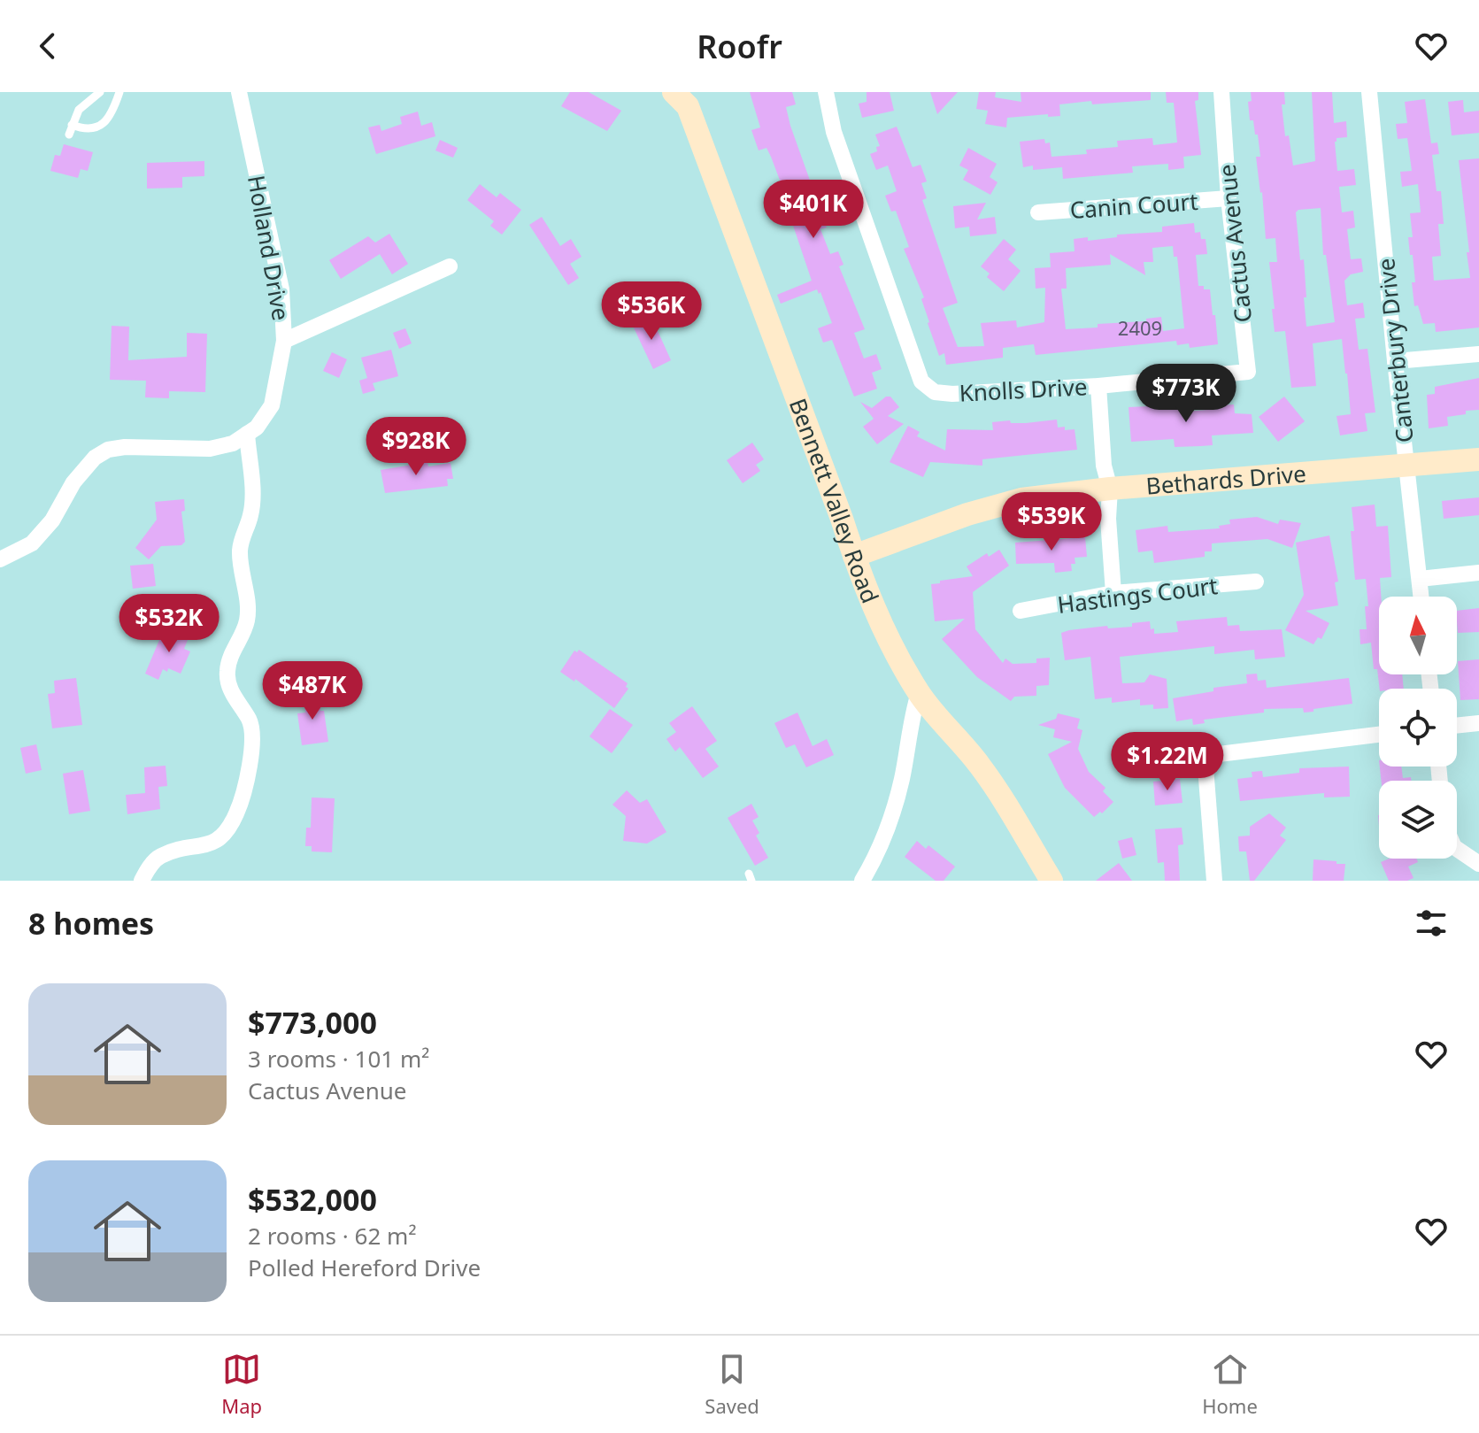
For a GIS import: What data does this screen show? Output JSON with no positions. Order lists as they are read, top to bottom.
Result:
{
  "streets": {
    "street": [
      "Canin Court",
      "Cactus Avenue",
      "Holland Drive",
      "Canterbury Drive",
      "Knolls Drive",
      "Bethards Drive",
      "Bennett Valley Road",
      "Hastings Court"
    ]
  },
  "crossings": [
    ["Canin Court", "Cactus Avenue"],
    ["Cactus Avenue", "Knolls Drive"],
    ["Canterbury Drive", "Bethards Drive"],
    ["Knolls Drive", "Bethards Drive"],
    ["Knolls Drive", "Hastings Court"],
    ["Bethards Drive", "Bennett Valley Road"]
  ],
  "house_numbers": ["2409"],
  "north": "top",
  "page": {
    "header": "Roofr",
    "price": [
      "$401K",
      "$536K",
      "$773K",
      "$928K",
      "$539K",
      "$532K",
      "$487K",
      "$1.22M"
    ],
    "heading": "8 homes",
    "list": [
      {
        "name": "$773,000",
        "note": "3 rooms · 101 m² · Cactus Avenue"
      },
      {
        "name": "$532,000",
        "note": "2 rooms · 62 m² · Polled Hereford Drive"
      }
    ],
    "tabs": ["Map", "Saved", "Home"]
  }
}
